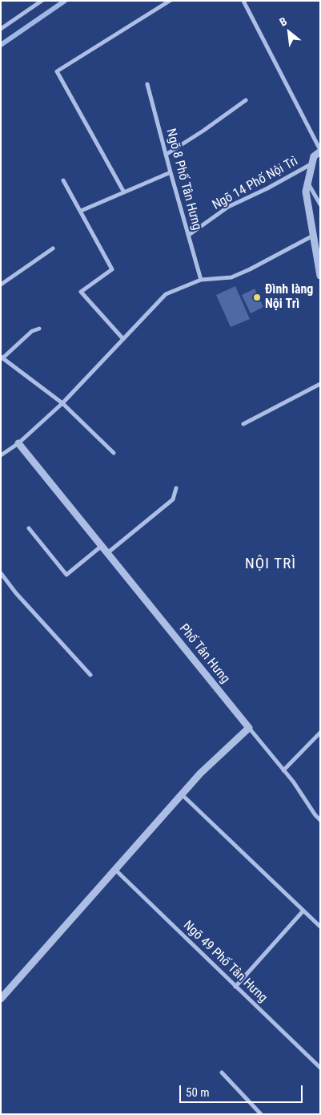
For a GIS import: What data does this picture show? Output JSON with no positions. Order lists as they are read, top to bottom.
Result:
{
  "streets": {
    "street": [
      "Ngõ 8 Phố Tân Hưng",
      "Ngõ 14 Phố Nội Trì",
      "Phố Tân Hưng",
      "Ngõ 49 Phố Tân Hưng"
    ]
  },
  "crossings": [
    ["Ngõ 8 Phố Tân Hưng", "Ngõ 14 Phố Nội Trì"]
  ],
  "districts": ["NỘI TRÌ"],
  "places": ["Đình làng Nội Trì"],
  "scale_bar": "50 m",
  "north": "top left"
}
